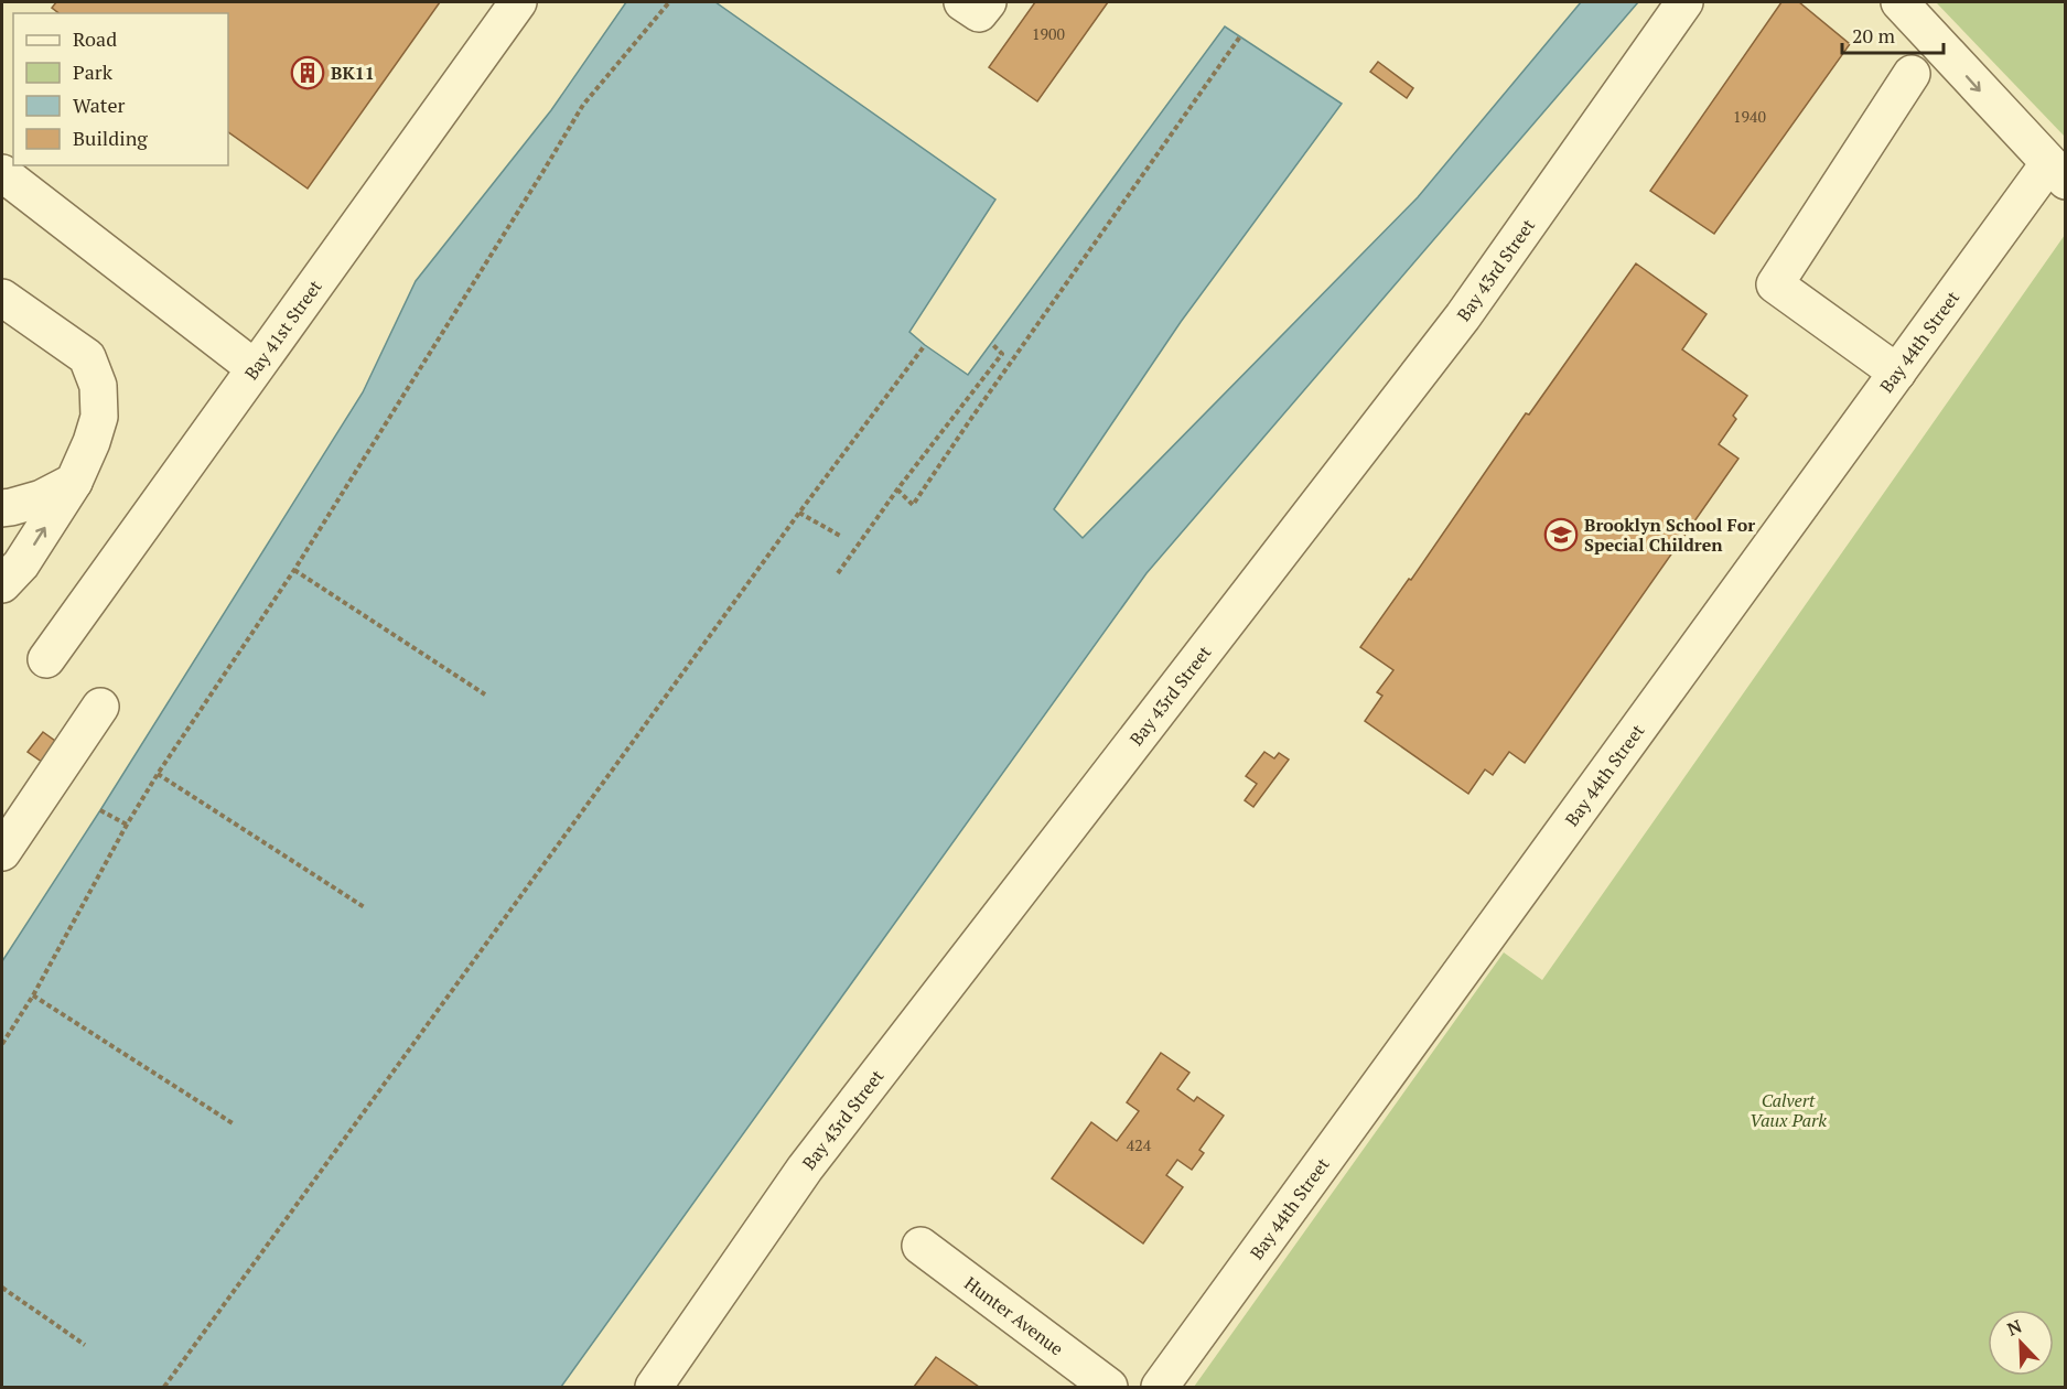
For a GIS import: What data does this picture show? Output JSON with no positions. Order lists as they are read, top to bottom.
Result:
{
  "streets": {
    "street": [
      "Bay 43rd Street",
      "Bay 41st Street",
      "Bay 44th Street",
      "Hunter Avenue"
    ]
  },
  "parks": ["Calvert Vaux Park"],
  "places": {
    "building": ["BK11"],
    "school or university": ["Brooklyn School For Special Children"]
  },
  "house_numbers": ["1900", "1940", "424"],
  "legend": [
    "Road",
    "Park",
    "Water",
    "Building"
  ],
  "scale_bar": "20 m",
  "north": "top left"
}
